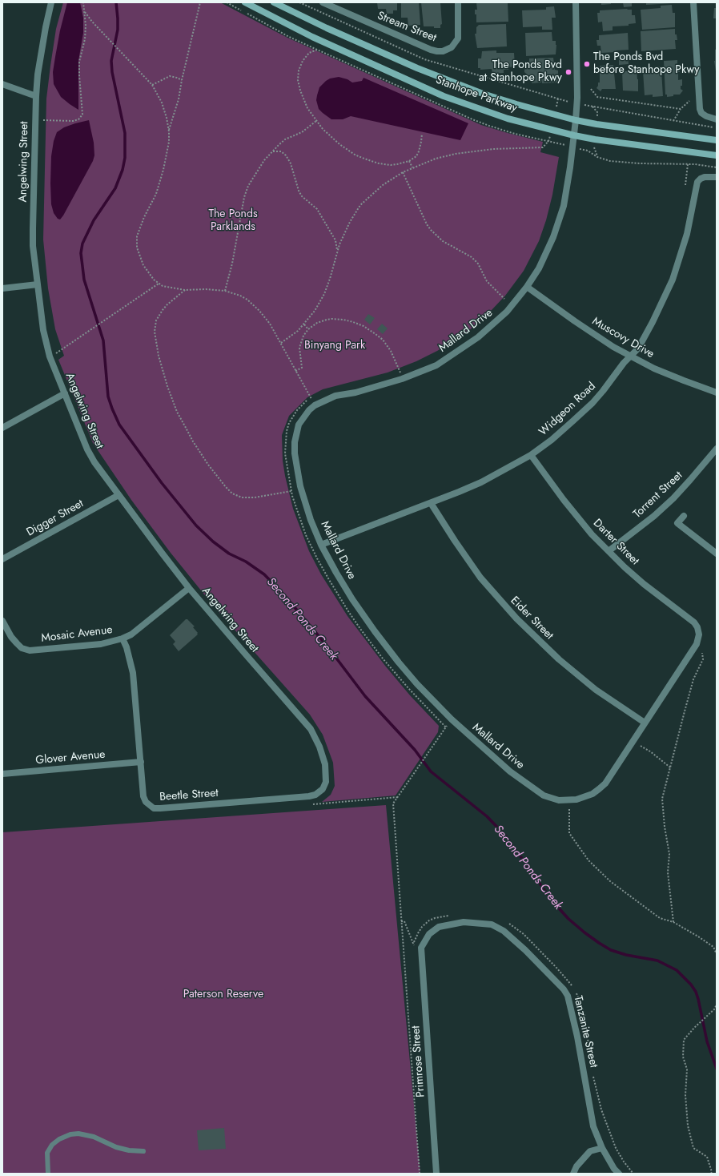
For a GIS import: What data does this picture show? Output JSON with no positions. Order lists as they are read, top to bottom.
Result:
{
  "streets": {
    "main road": ["Stanhope Parkway"],
    "street": [
      "Stream Street",
      "Angelwing Street",
      "Mallard Drive",
      "Muscovy Drive",
      "Widgeon Road",
      "Torrent Street",
      "Digger Street",
      "Darter Street",
      "Eider Street",
      "Mosaic Avenue",
      "Glover Avenue",
      "Beetle Street",
      "Tanzanite Street",
      "Primrose Street"
    ]
  },
  "crossings": [
    ["Stanhope Parkway", "Mallard Drive"],
    ["Angelwing Street", "Digger Street"],
    ["Angelwing Street", "Mosaic Avenue"],
    ["Angelwing Street", "Beetle Street"],
    ["Mallard Drive", "Muscovy Drive"],
    ["Mallard Drive", "Widgeon Road"],
    ["Mallard Drive", "Darter Street"],
    ["Mallard Drive", "Eider Street"],
    ["Muscovy Drive", "Widgeon Road"],
    ["Widgeon Road", "Darter Street"],
    ["Widgeon Road", "Eider Street"],
    ["Torrent Street", "Darter Street"],
    ["Mosaic Avenue", "Beetle Street"],
    ["Glover Avenue", "Beetle Street"],
    ["Tanzanite Street", "Primrose Street"]
  ],
  "water": ["Second Ponds Creek"],
  "parks": ["The Ponds Parklands", "Binyang Park", "Paterson Reserve"],
  "places": ["The Ponds Bvd before Stanhope Pkwy", "The Ponds Bvd at Stanhope Pkwy"]
}
